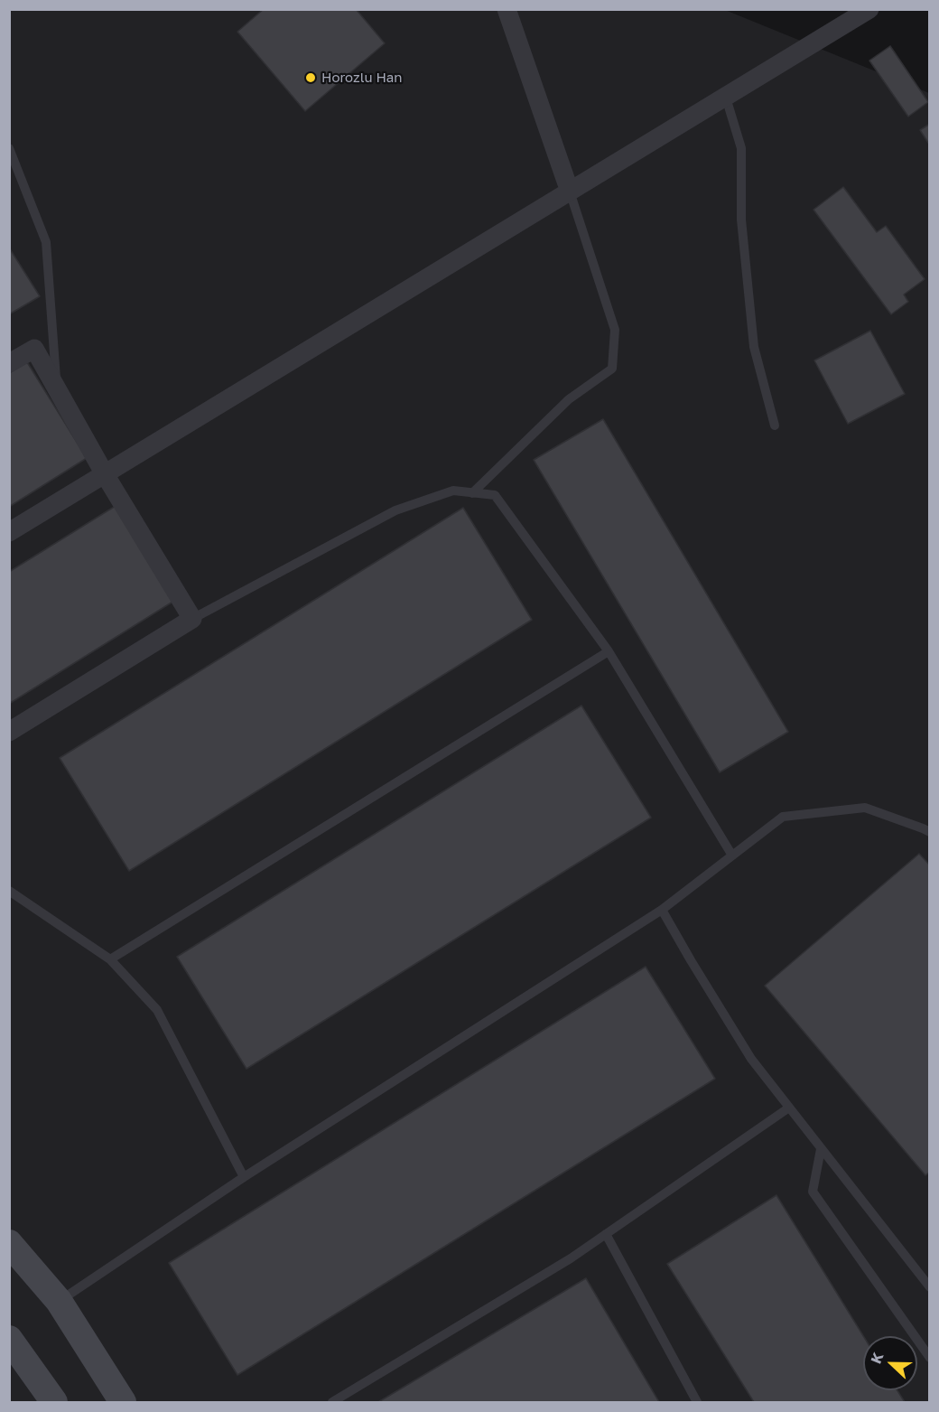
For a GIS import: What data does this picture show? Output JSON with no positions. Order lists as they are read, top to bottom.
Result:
{
  "places": ["Horozlu Han"],
  "north": "left"
}
